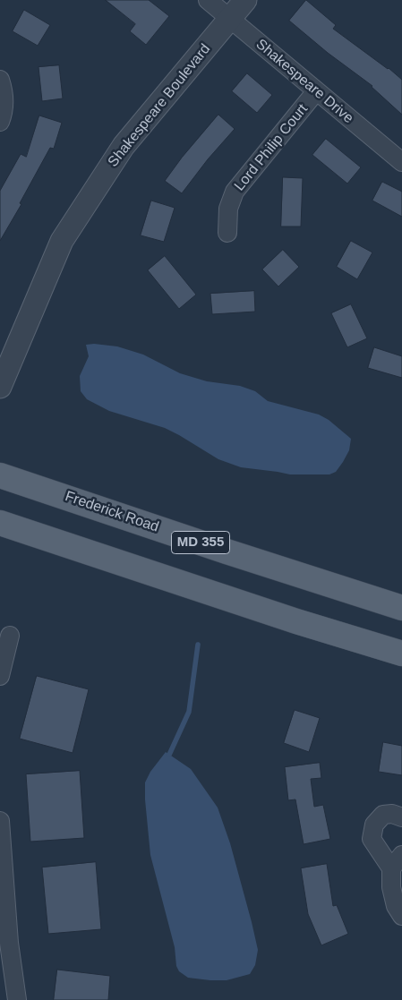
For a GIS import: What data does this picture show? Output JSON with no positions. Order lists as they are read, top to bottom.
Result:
{
  "streets": {
    "main road": ["Frederick Road", "MD 355"],
    "street": ["Shakespeare Drive", "Shakespeare Boulevard", "Lord Philip Court"]
  },
  "crossings": [
    ["Shakespeare Drive", "Shakespeare Boulevard"],
    ["Shakespeare Drive", "Lord Philip Court"]
  ]
}
